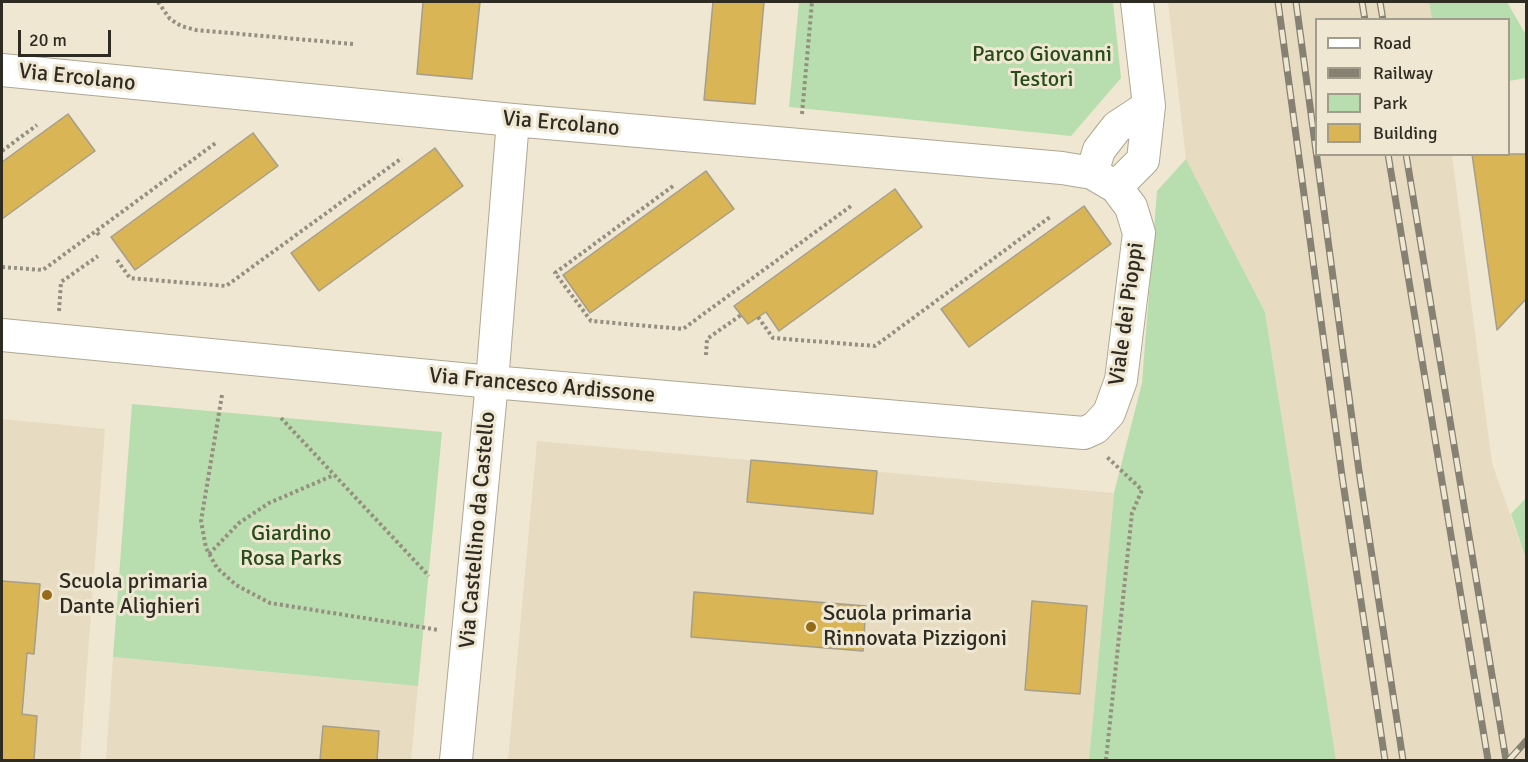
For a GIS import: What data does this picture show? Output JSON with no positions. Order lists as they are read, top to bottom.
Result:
{
  "streets": {
    "street": [
      "Via Ercolano",
      "Viale dei Pioppi",
      "Via Francesco Ardissone",
      "Via Castellino da Castello"
    ]
  },
  "crossings": [
    ["Via Ercolano", "Viale dei Pioppi"],
    ["Via Ercolano", "Via Castellino da Castello"],
    ["Viale dei Pioppi", "Via Francesco Ardissone"],
    ["Via Francesco Ardissone", "Via Castellino da Castello"]
  ],
  "parks": ["Parco Giovanni Testori", "Giardino Rosa Parks"],
  "places": ["Scuola primaria Dante Alighieri", "Scuola primaria Rinnovata Pizzigoni"],
  "legend": [
    "Road",
    "Railway",
    "Park",
    "Building"
  ],
  "scale_bar": "20 m"
}
